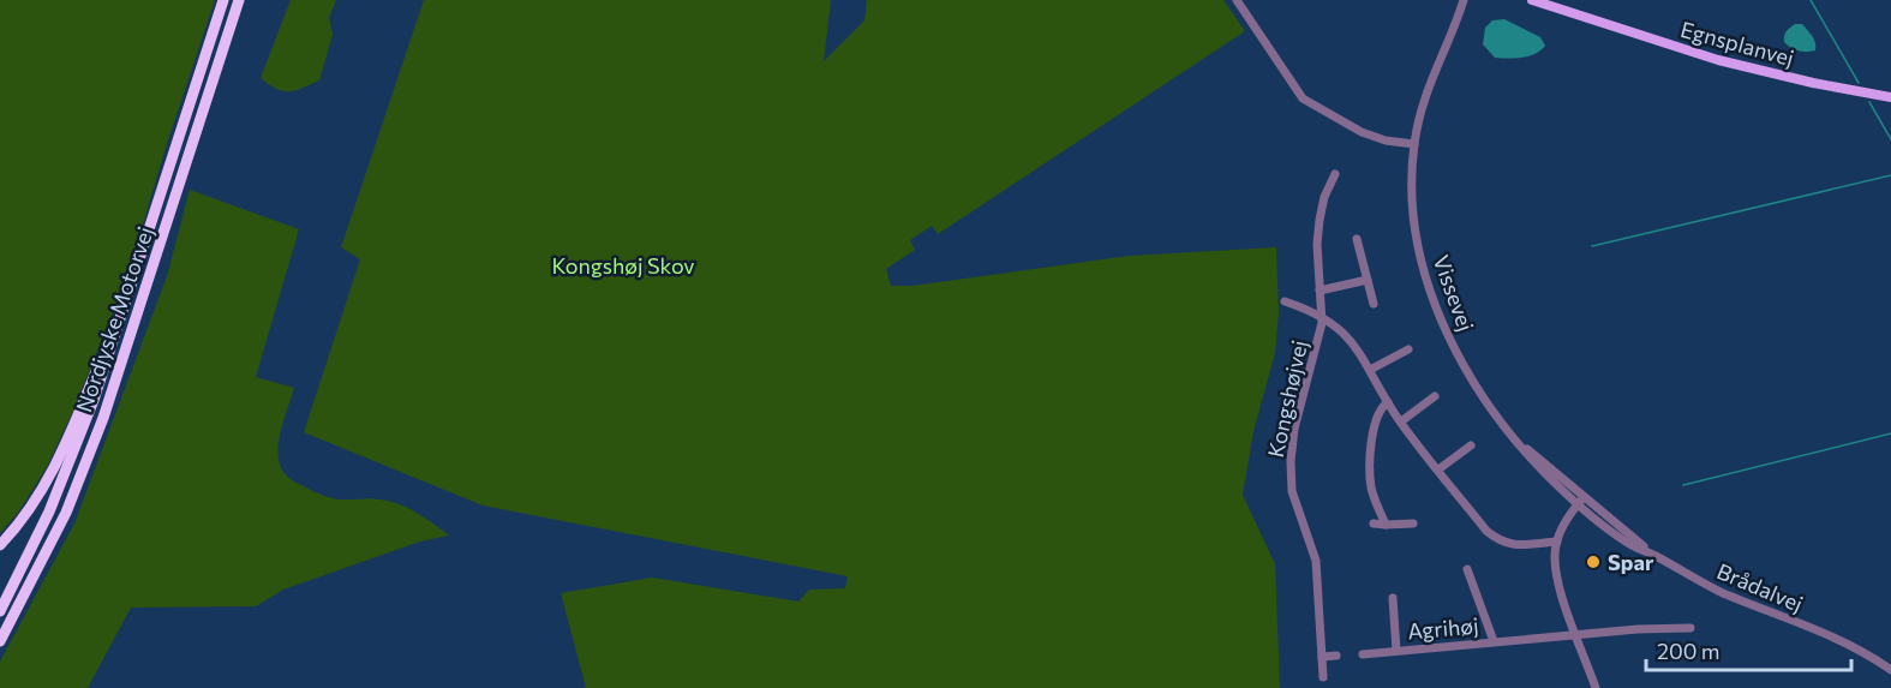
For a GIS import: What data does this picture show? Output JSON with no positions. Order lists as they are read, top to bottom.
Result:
{
  "streets": {
    "highway": ["Nordjyske Motorvej"],
    "main road": ["Egnsplanvej"],
    "street": [
      "Vissevej",
      "Kongshøjvej",
      "Brådalvej",
      "Agrihøj"
    ]
  },
  "crossings": [
    ["Vissevej", "Brådalvej"]
  ],
  "parks": ["Kongshøj Skov"],
  "places": ["Spar"],
  "scale_bar": "200 m"
}
